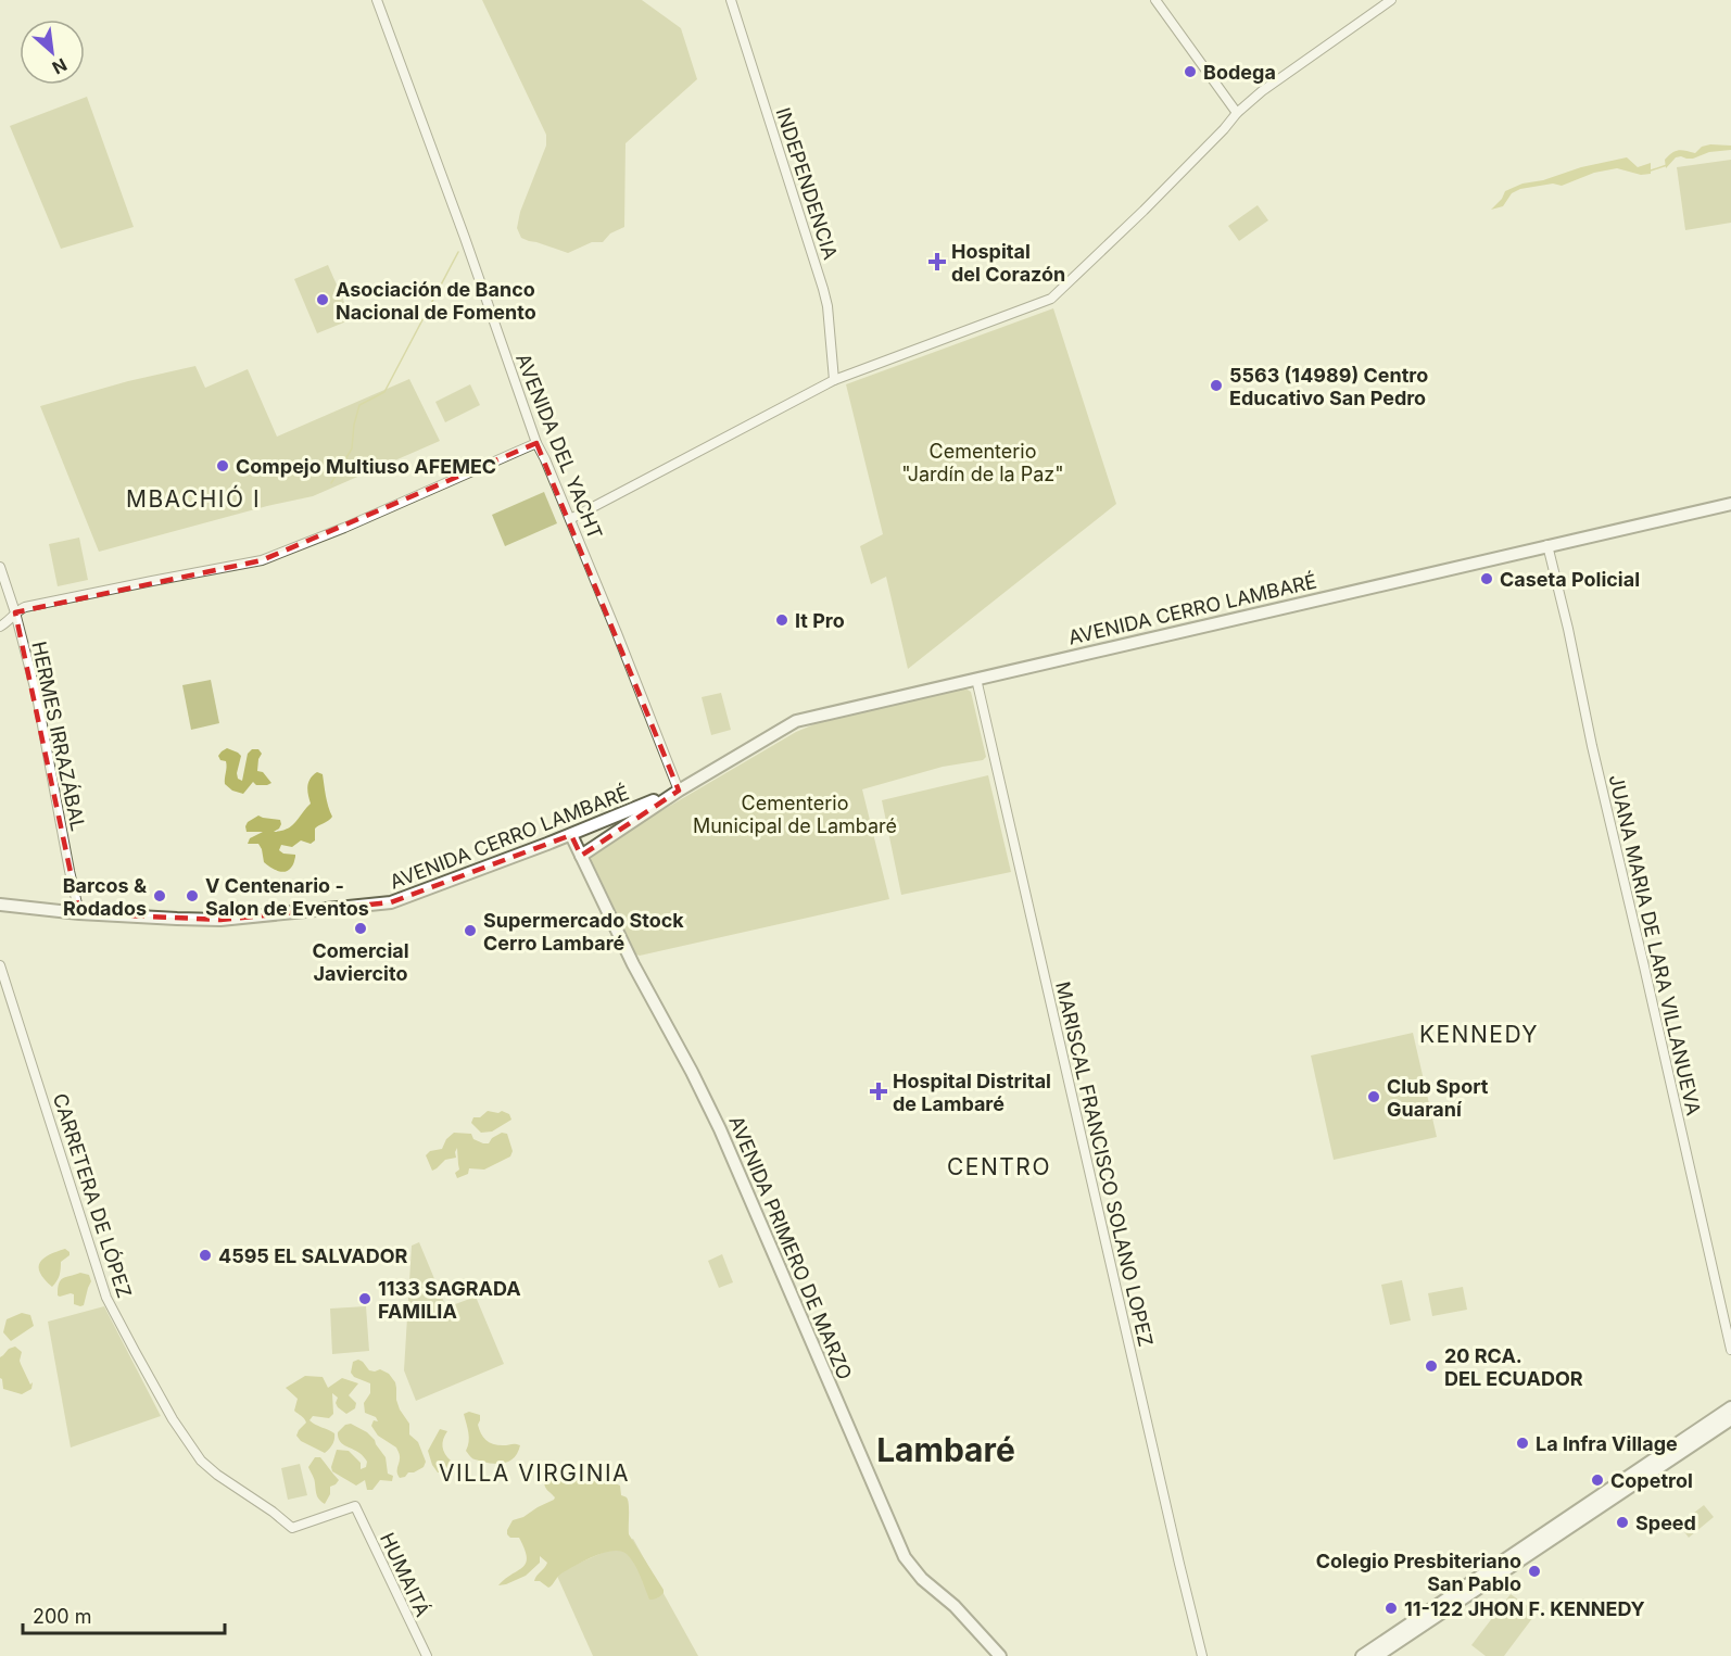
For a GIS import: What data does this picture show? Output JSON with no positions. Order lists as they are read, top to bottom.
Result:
{
  "streets": {
    "main road": ["AVENIDA CERRO LAMBARÉ", "AVENIDA PRIMERO DE MARZO"],
    "street": [
      "INDEPENDENCIA",
      "AVENIDA DEL YACHT",
      "HERMES IRRAZÁBAL",
      "JUANA MARIA DE LARA VILLANUEVA",
      "MARISCAL FRANCISCO SOLANO LOPEZ",
      "CARRETERA DE LÓPEZ",
      "HUMAITÁ"
    ]
  },
  "crossings": [
    ["AVENIDA DEL YACHT", "AVENIDA CERRO LAMBARÉ"],
    ["AVENIDA CERRO LAMBARÉ", "HERMES IRRAZÁBAL"],
    ["AVENIDA CERRO LAMBARÉ", "JUANA MARIA DE LARA VILLANUEVA"],
    ["AVENIDA CERRO LAMBARÉ", "MARISCAL FRANCISCO SOLANO LOPEZ"],
    ["AVENIDA CERRO LAMBARÉ", "AVENIDA PRIMERO DE MARZO"],
    ["CARRETERA DE LÓPEZ", "HUMAITÁ"]
  ],
  "districts": [
    "MBACHIÓ I",
    "KENNEDY",
    "CENTRO",
    "Lambaré",
    "VILLA VIRGINIA"
  ],
  "parks": ["Cementerio \"Jardín de la Paz\"", "Cementerio Municipal de Lambaré"],
  "places": {
    "other": [
      "Bodega",
      "Asociación de Banco Nacional de Fomento",
      "5563 (14989) Centro Educativo San Pedro",
      "Compejo Multiuso AFEMEC",
      "Caseta Policial",
      "It Pro",
      "Barcos & Rodados",
      "V Centenario - Salon de Eventos",
      "Comercial Javiercito",
      "Supermercado Stock Cerro Lambaré",
      "Club Sport Guaraní",
      "4595 EL SALVADOR",
      "1133 SAGRADA FAMILIA",
      "20 RCA. DEL ECUADOR",
      "La Infra Village",
      "Copetrol",
      "Speed",
      "Colegio Presbiteriano San Pablo",
      "11-122 JHON F. KENNEDY"
    ],
    "health": ["Hospital del Corazón", "Hospital Distrital de Lambaré"]
  },
  "scale_bar": "200 m",
  "north": "bottom right"
}
